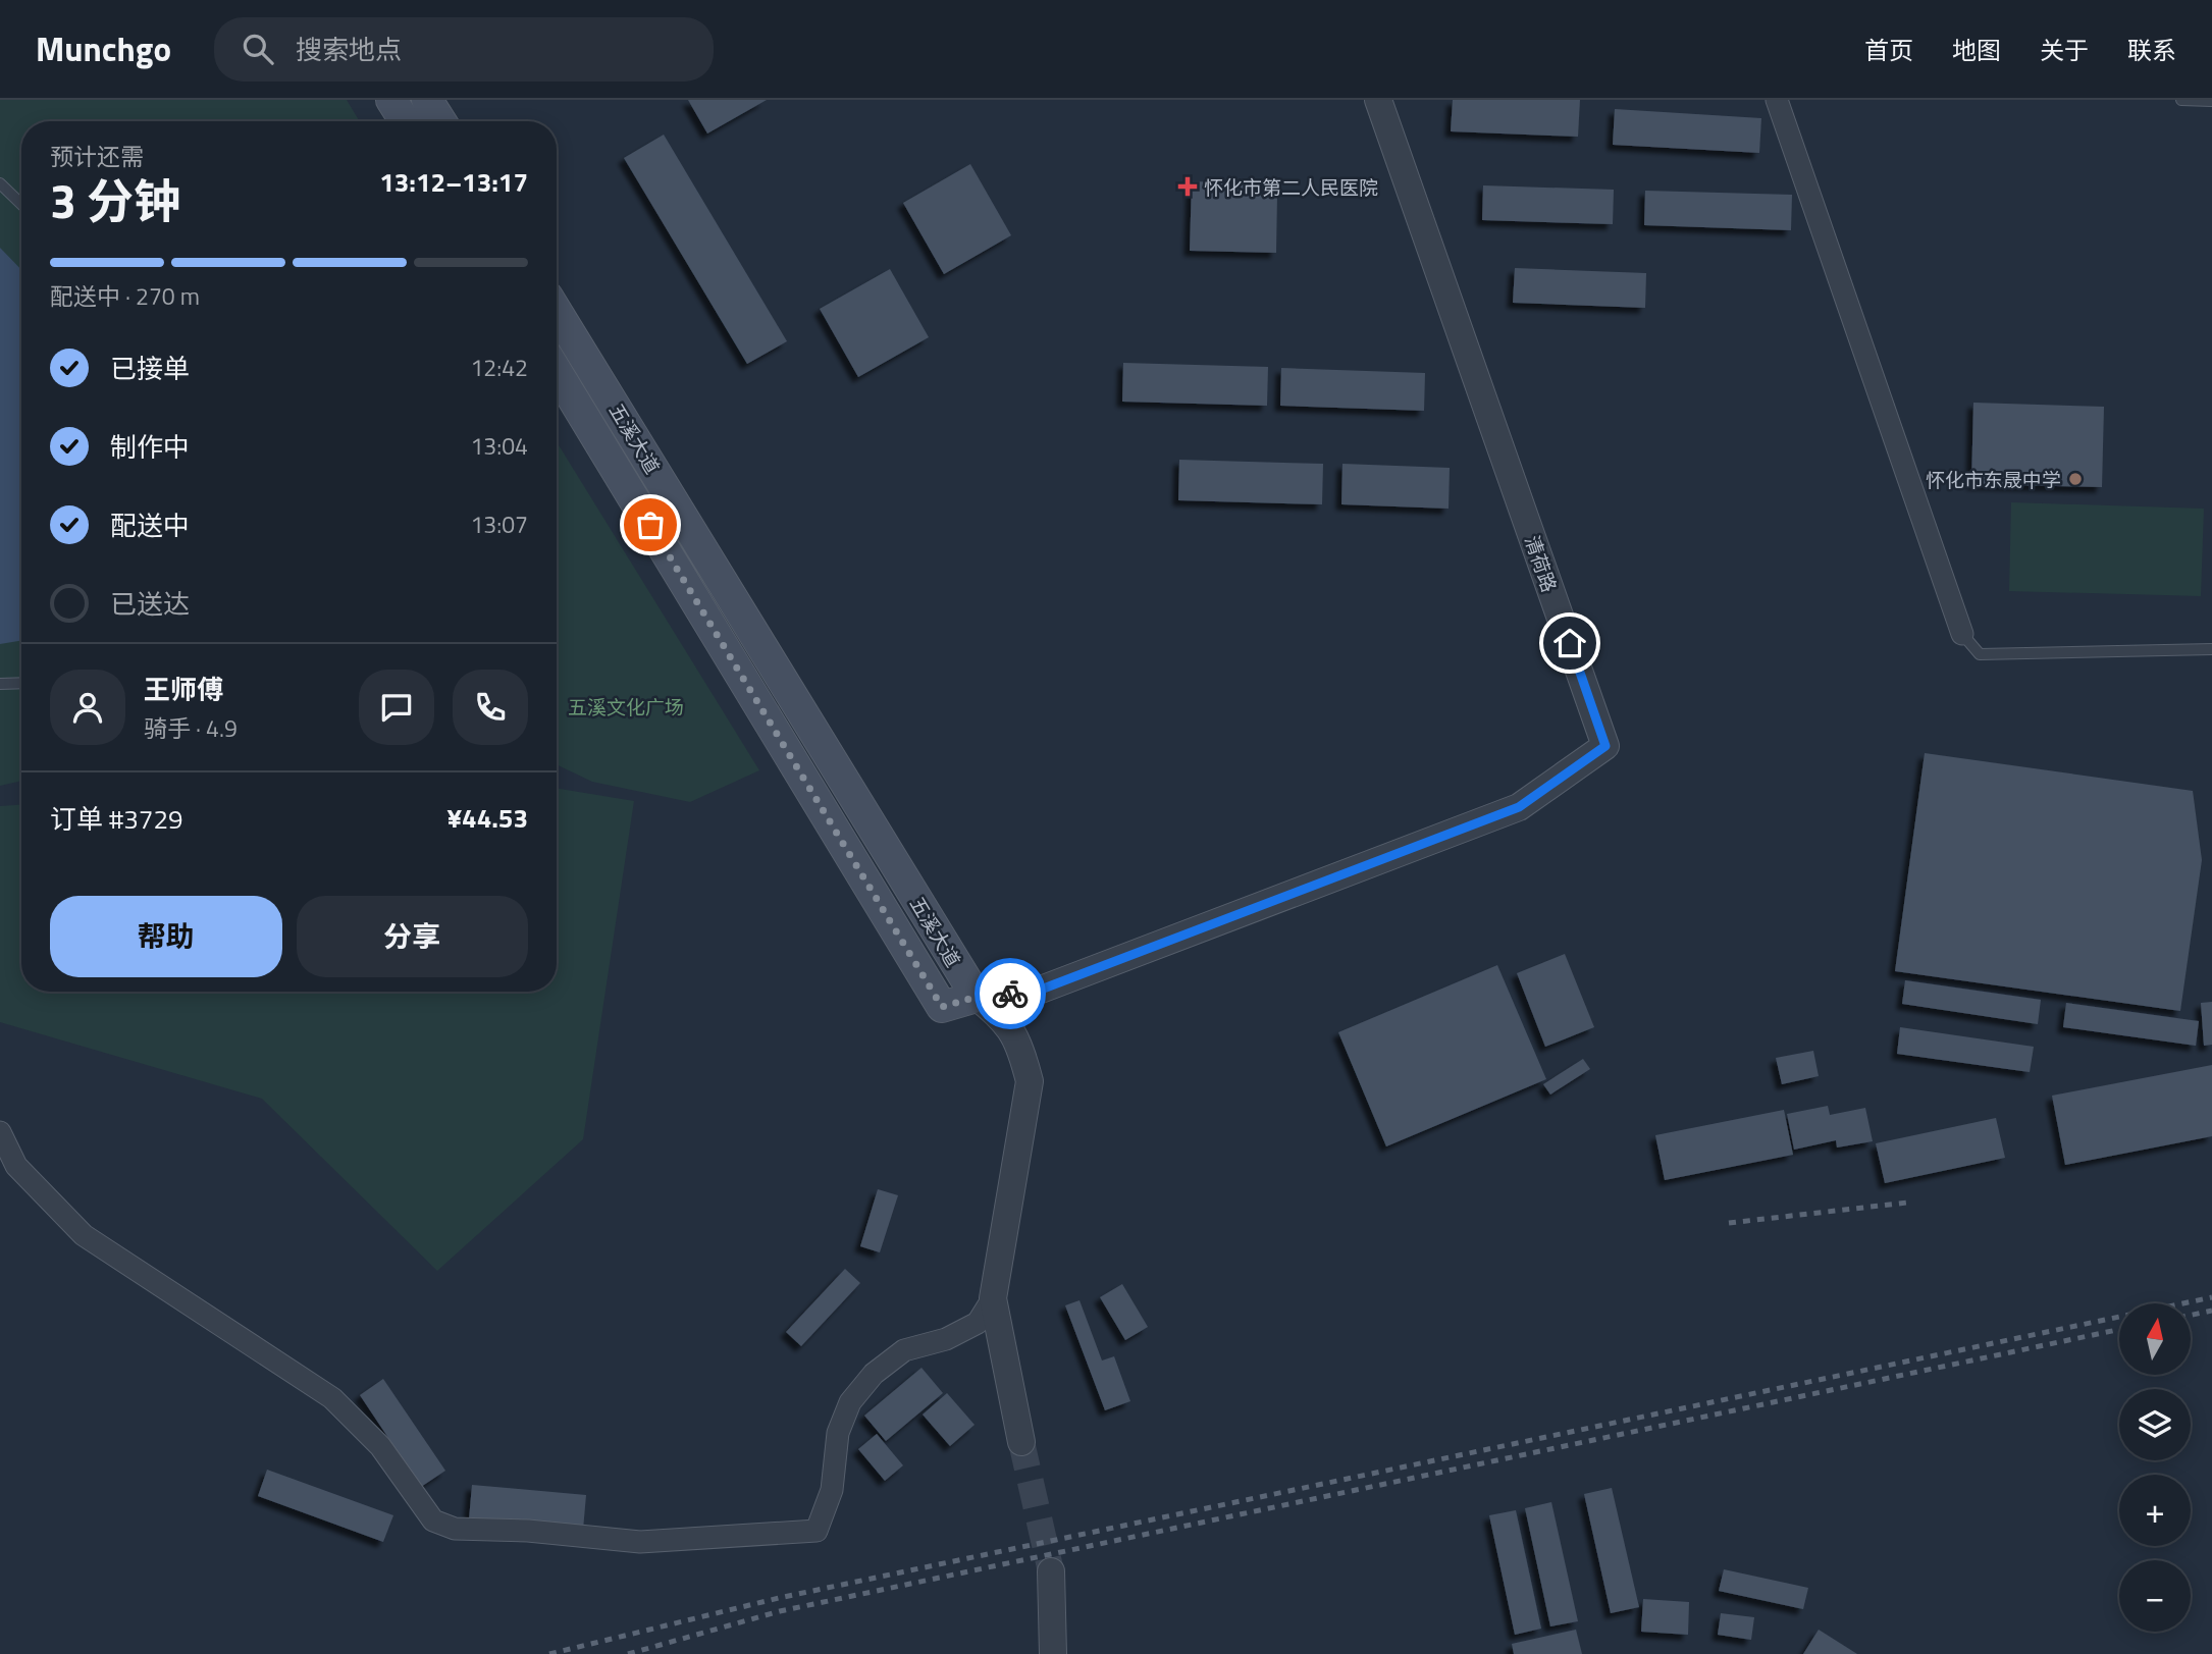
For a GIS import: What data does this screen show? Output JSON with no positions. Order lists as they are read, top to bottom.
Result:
{
  "streets": {
    "main road": ["五溪大道"],
    "street": ["清荷路"]
  },
  "crossings": [
    ["五溪大道", "清荷路"]
  ],
  "parks": ["五溪文化广场"],
  "places": {
    "health": ["怀化市第二人民医院"],
    "other": ["怀化市东晟中学"]
  },
  "north": "top",
  "page": {
    "header": "Munchgo",
    "search": "搜索地点",
    "nav": [
      "首页",
      "地图",
      "关于",
      "联系"
    ],
    "heading": ["3 分钟", "预计还需", "13:12–13:17"],
    "panel": [
      "王师傅",
      "骑手 · 4.9",
      "订单 #3729",
      "¥44.53"
    ],
    "bar": "配送中 · 270 m",
    "list": [
      ["已接单", "12:42"],
      ["制作中", "13:04"],
      ["配送中", "13:07"],
      "已送达"
    ],
    "buttons": ["帮助", "分享"],
    "map_buttons": ["+", "−"]
  }
}
